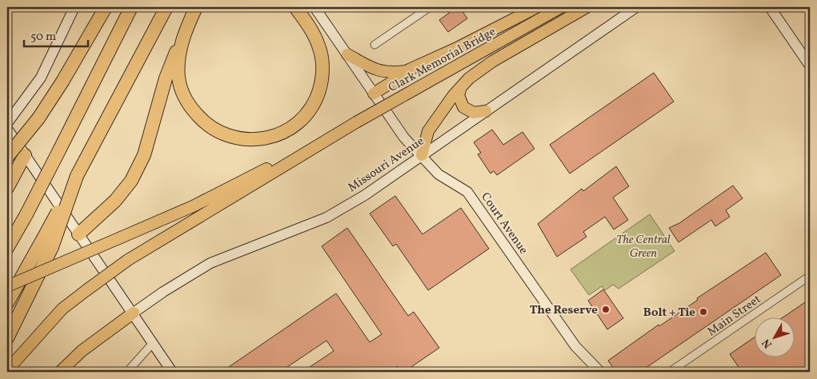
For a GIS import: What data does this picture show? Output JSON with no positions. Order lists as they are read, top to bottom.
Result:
{
  "streets": {
    "main road": ["Clark Memorial Bridge"],
    "street": ["Missouri Avenue", "Court Avenue", "Main Street"]
  },
  "crossings": [
    ["Missouri Avenue", "Court Avenue"]
  ],
  "parks": ["The Central Green"],
  "places": ["The Reserve", "Bolt + Tie"],
  "scale_bar": "50 m",
  "north": "bottom left"
}
